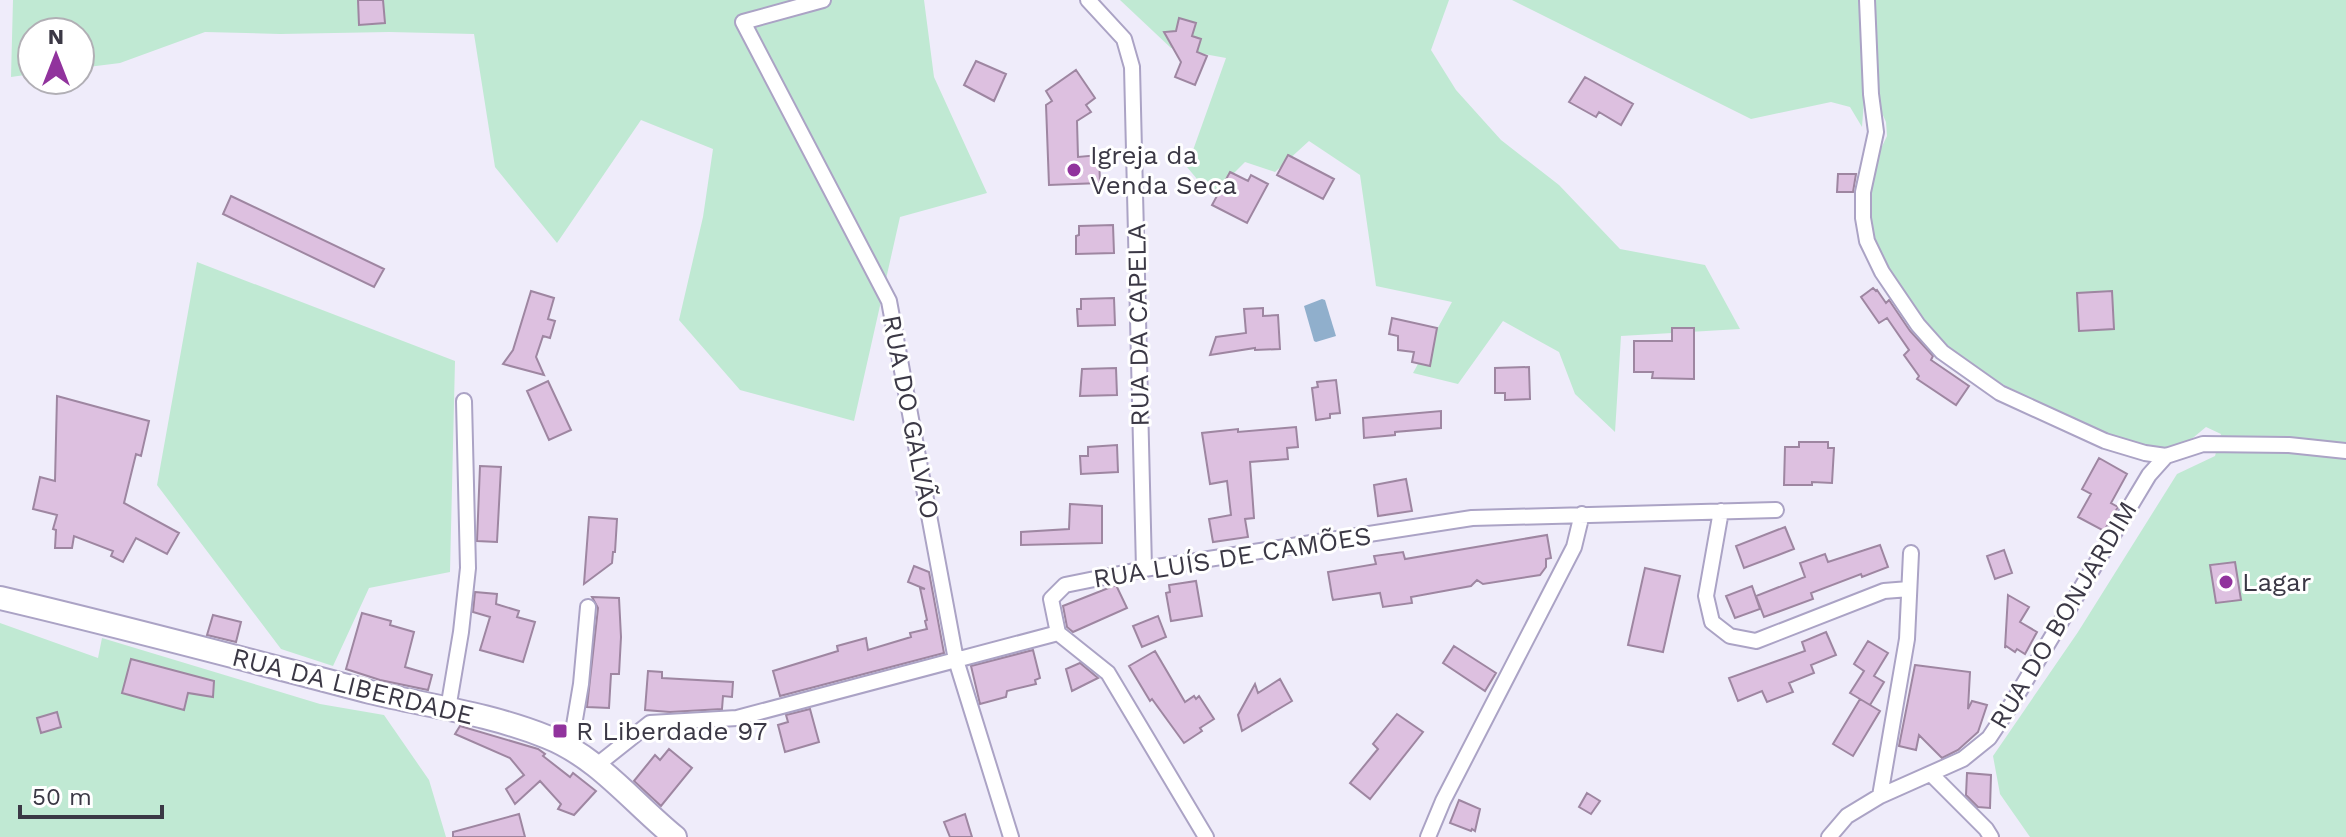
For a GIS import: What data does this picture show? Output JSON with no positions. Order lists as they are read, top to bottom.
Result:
{
  "streets": {
    "street": [
      "RUA DA CAPELA",
      "RUA DO GALVÃO",
      "RUA LUÍS DE CAMÕES",
      "RUA DO BONJARDIM",
      "RUA DA LIBERDADE"
    ]
  },
  "crossings": [
    ["RUA DA CAPELA", "RUA LUÍS DE CAMÕES"]
  ],
  "places": {
    "other": ["Igreja da Venda Seca", "Lagar"],
    "transit": ["R Liberdade 97"]
  },
  "scale_bar": "50 m",
  "north": "top"
}
